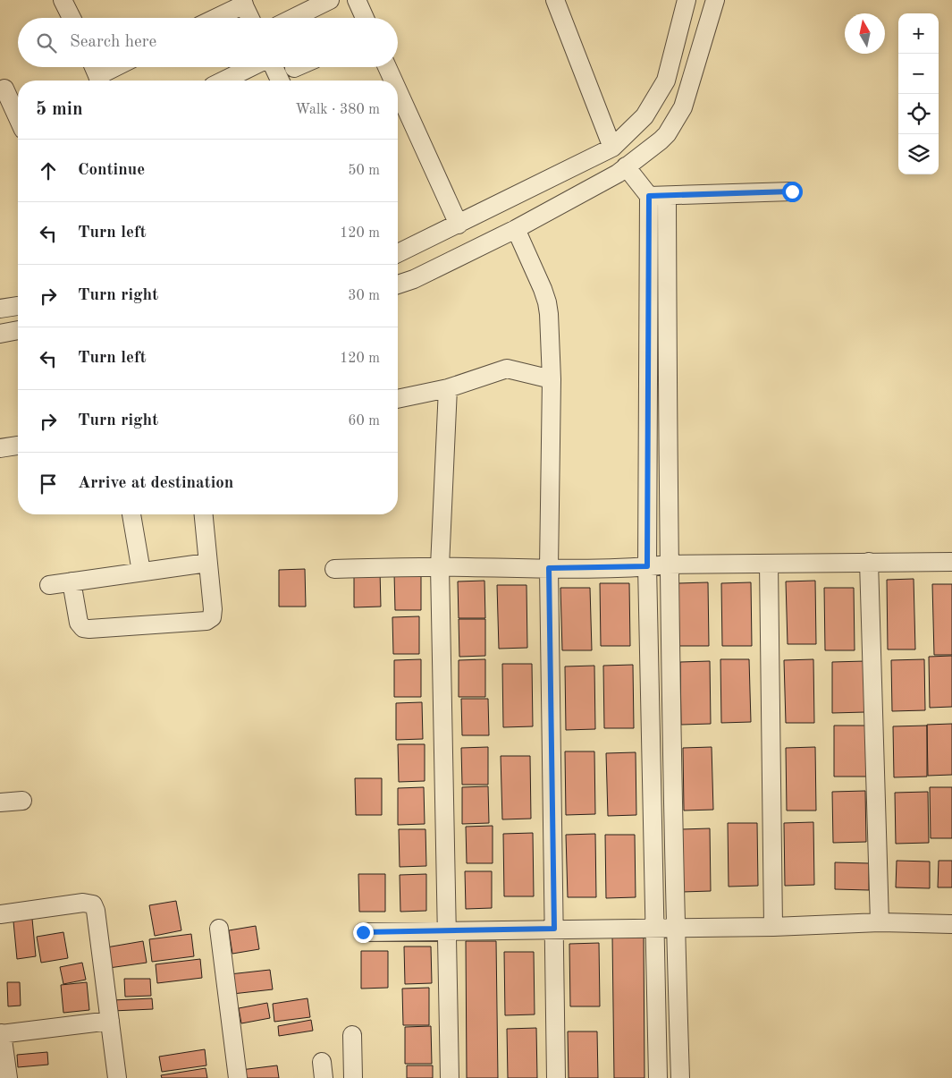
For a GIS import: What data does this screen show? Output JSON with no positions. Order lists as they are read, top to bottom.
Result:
{
  "north": "top",
  "page": {
    "map_buttons": ["+", "−"],
    "search": "Search here",
    "heading": ["5 min", "Walk · 380 m"],
    "list": [
      ["Continue", "50 m"],
      ["Turn left", "120 m"],
      ["Turn right", "30 m"],
      ["Turn left", "120 m"],
      ["Turn right", "60 m"],
      "Arrive at destination"
    ]
  }
}
